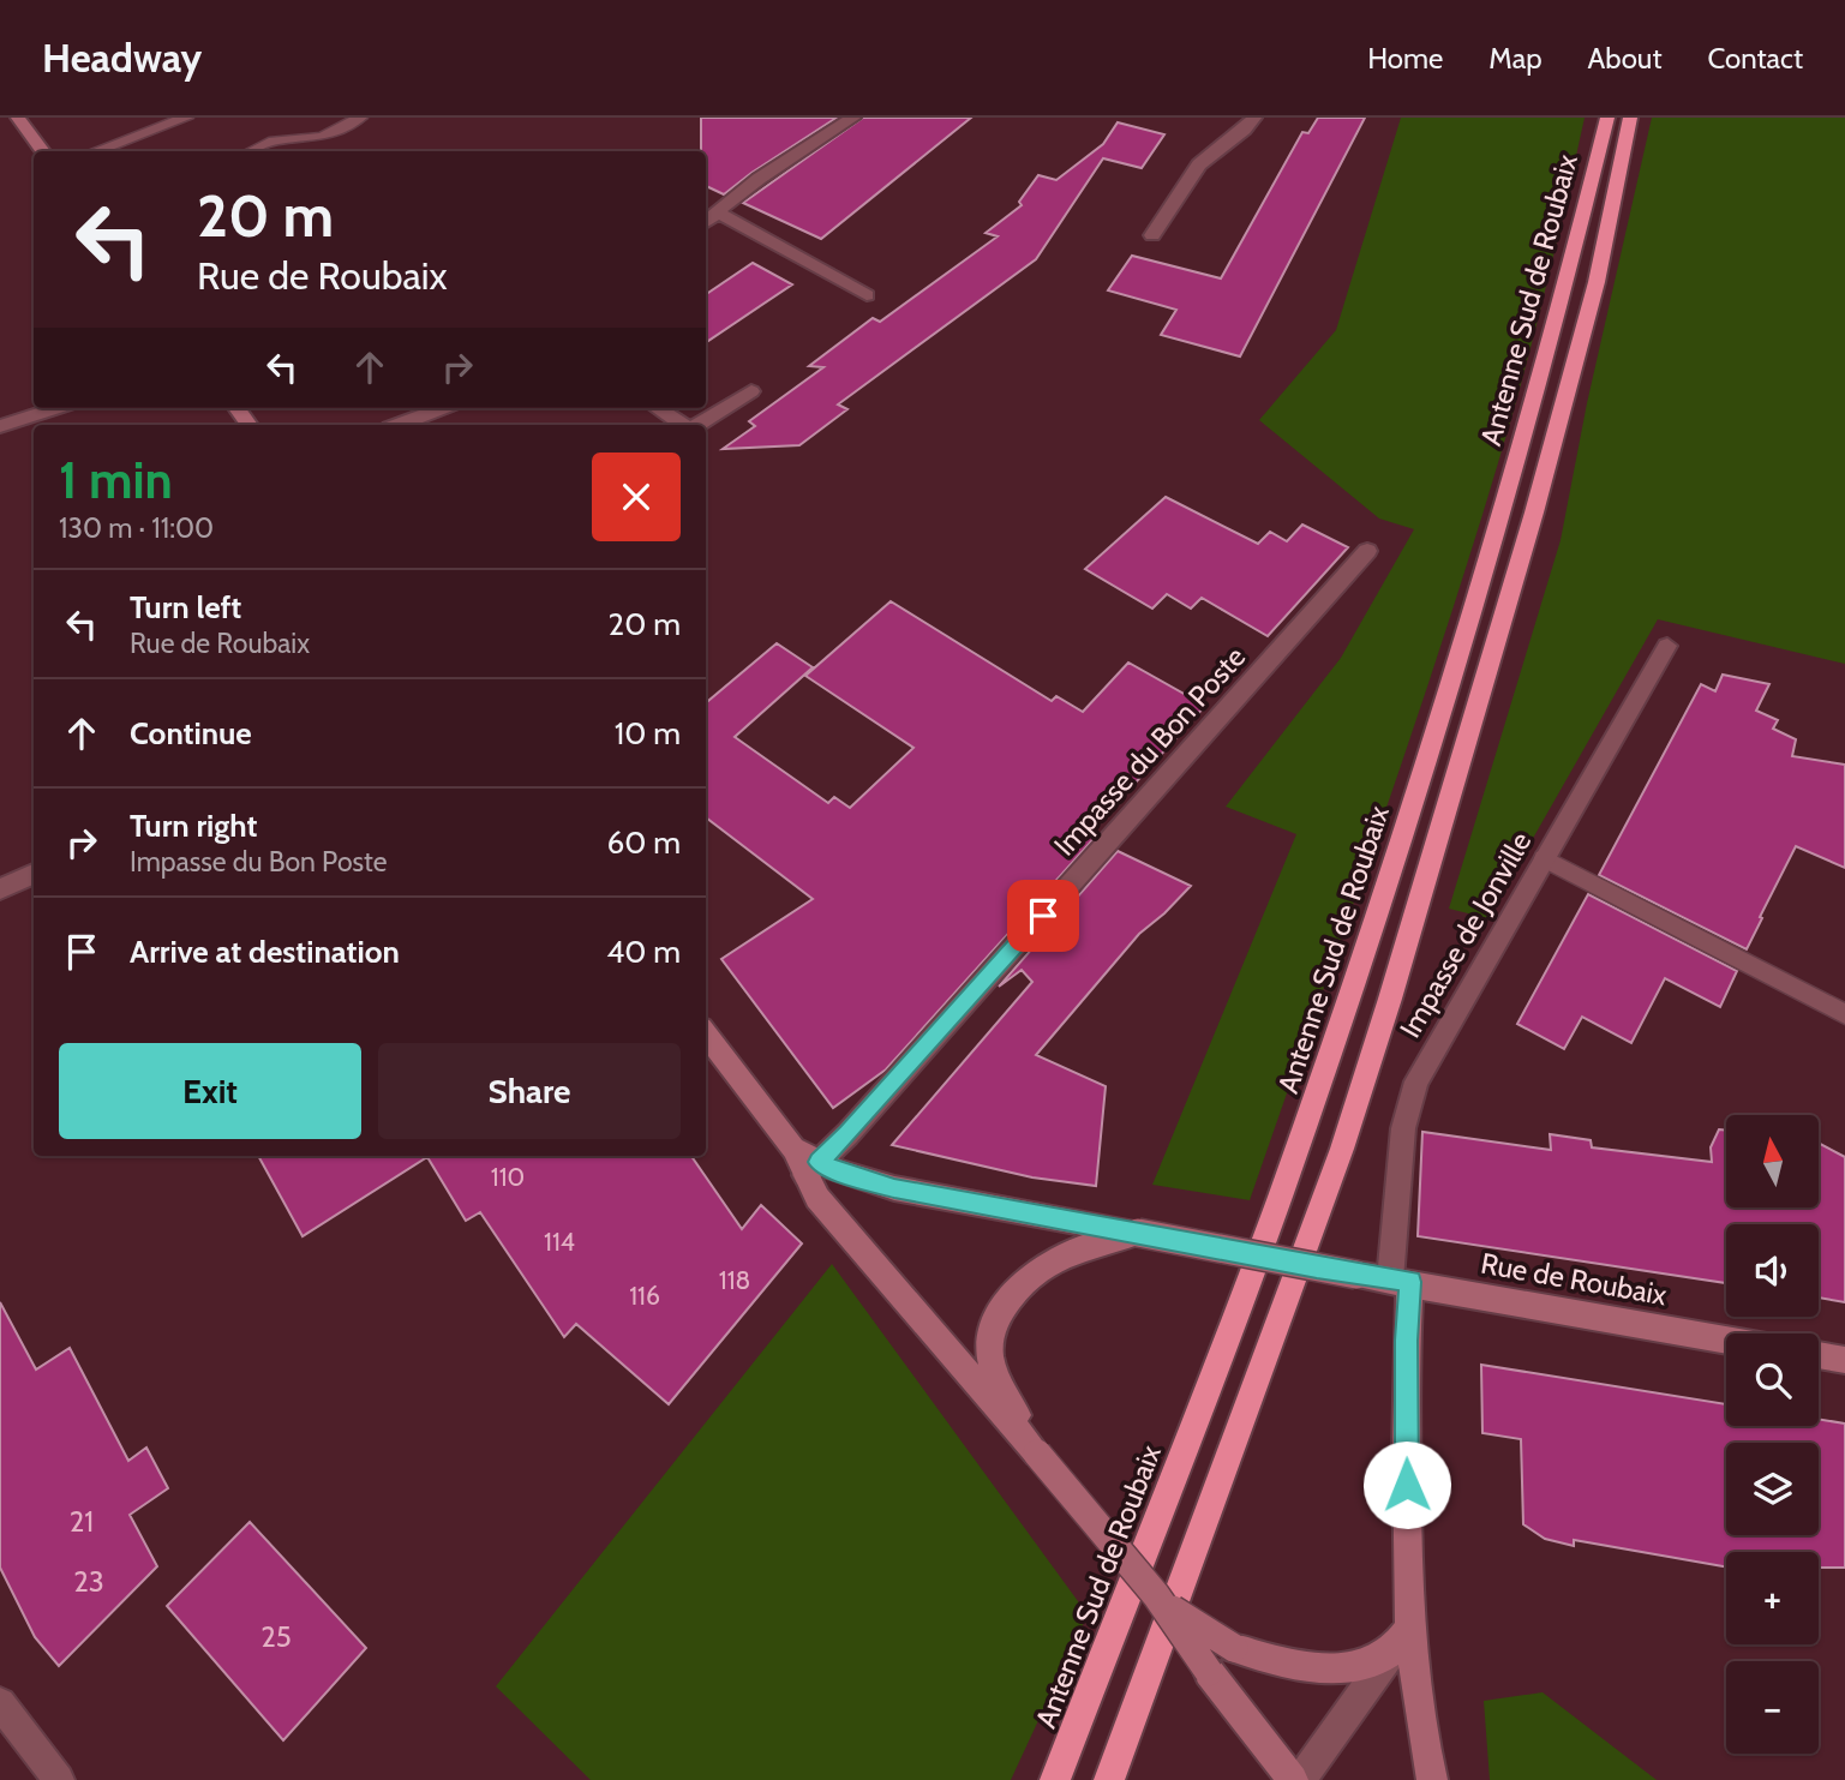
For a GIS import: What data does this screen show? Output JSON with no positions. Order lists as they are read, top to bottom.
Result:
{
  "streets": {
    "highway": ["Antenne Sud de Roubaix"],
    "main road": ["Rue de Roubaix"],
    "street": ["Impasse du Bon Poste", "Impasse de Jonville"]
  },
  "crossings": [
    ["Impasse du Bon Poste", "Rue de Roubaix"],
    ["Impasse de Jonville", "Rue de Roubaix"]
  ],
  "house_numbers": [
    "110",
    "114",
    "118",
    "116",
    "21",
    "23",
    "25"
  ],
  "north": "top",
  "page": {
    "header": "Headway",
    "nav": [
      "Home",
      "Map",
      "About",
      "Contact"
    ],
    "turn": ["20 m", "Rue de Roubaix"],
    "heading": ["1 min", "130 m · 11:00"],
    "list": [
      {
        "name": "Turn left",
        "note": "Rue de Roubaix",
        "value": "20 m"
      },
      {
        "name": "Continue",
        "value": "10 m"
      },
      {
        "name": "Turn right",
        "note": "Impasse du Bon Poste",
        "value": "60 m"
      },
      {
        "name": "Arrive at destination",
        "value": "40 m"
      }
    ],
    "buttons": ["Exit", "Share"],
    "map_buttons": ["+", "−"]
  }
}
